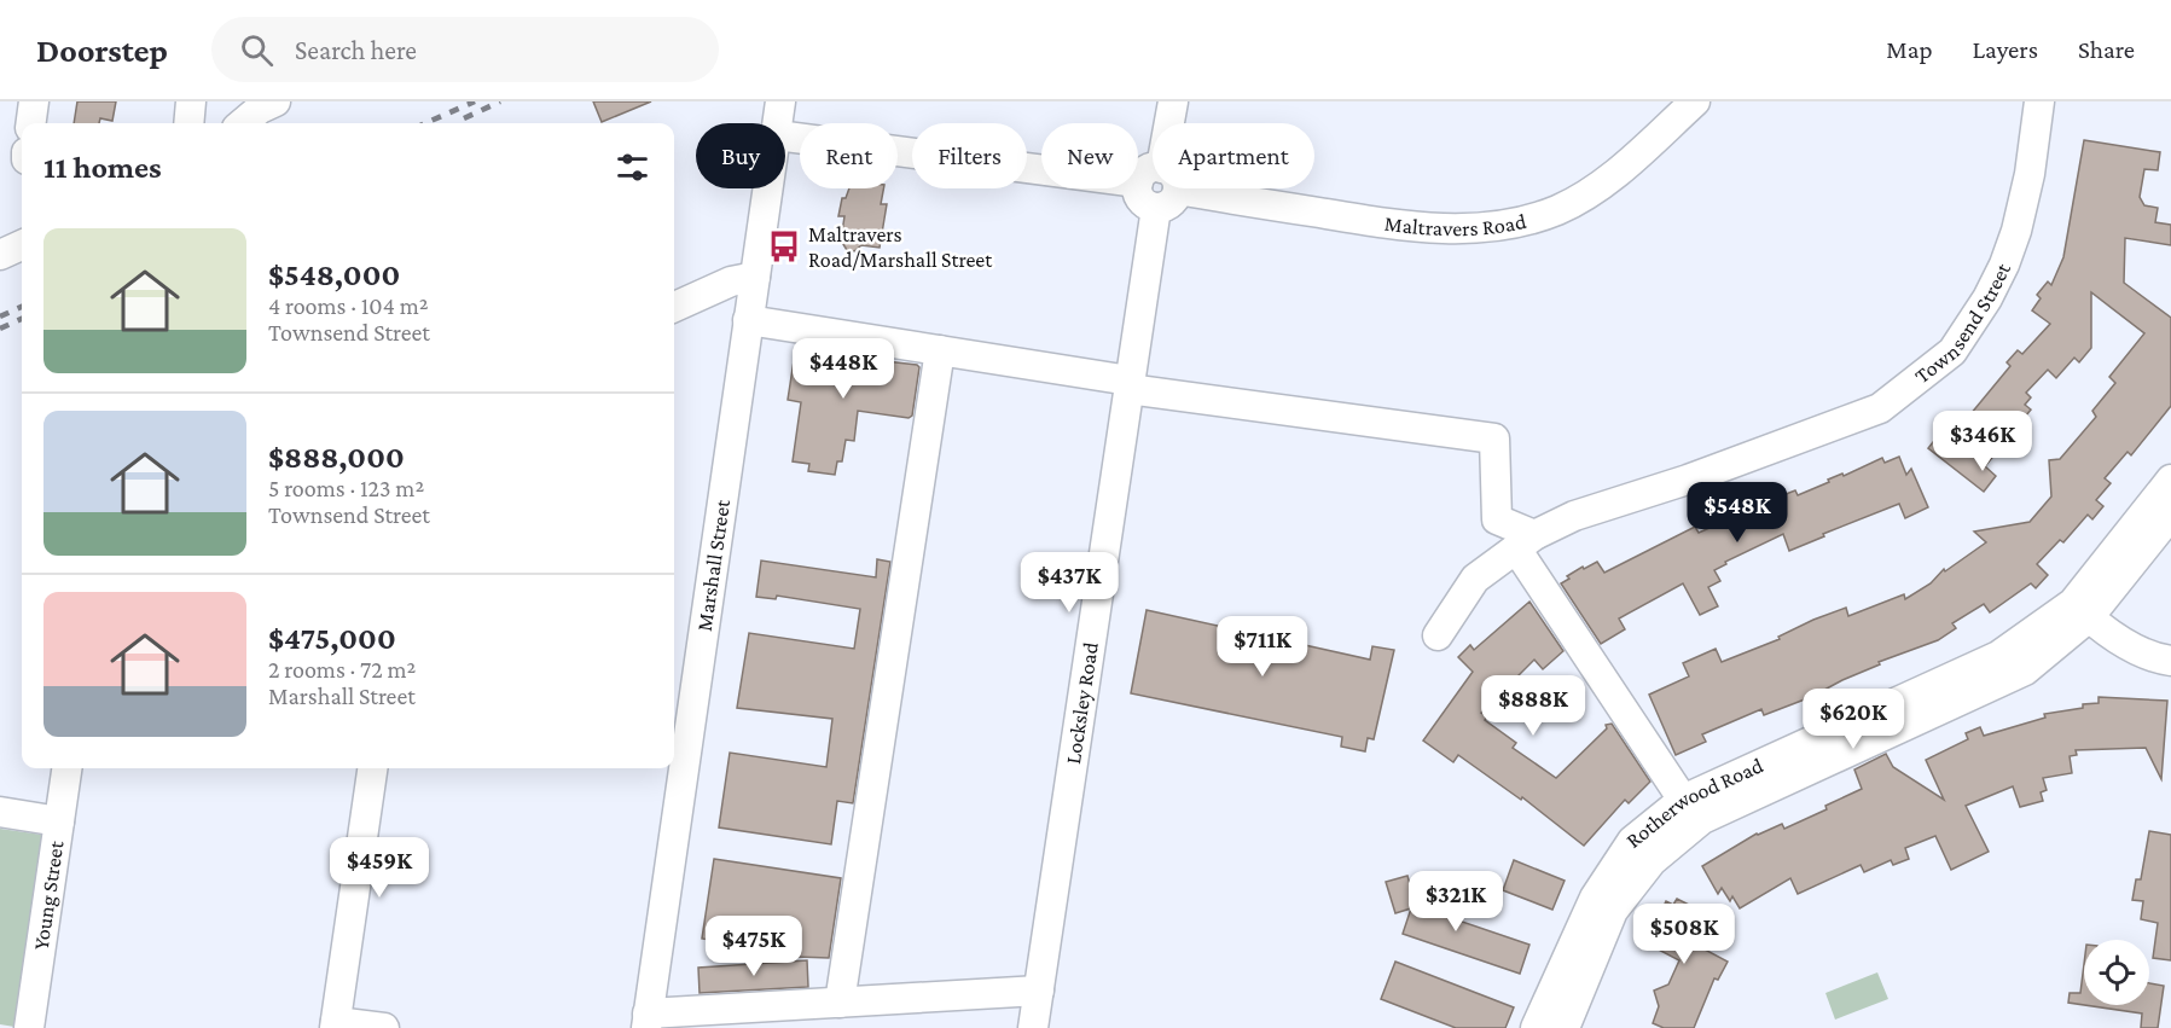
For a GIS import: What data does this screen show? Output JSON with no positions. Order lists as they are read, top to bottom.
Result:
{
  "streets": {
    "street": [
      "Maltravers Road",
      "Townsend Street",
      "Marshall Street",
      "Locksley Road",
      "Rotherwood Road",
      "Young Street"
    ]
  },
  "places": {
    "bus stop": ["Maltravers Road/Marshall Street"]
  },
  "page": {
    "header": "Doorstep",
    "search": "Search here",
    "nav": ["Map", "Layers", "Share"],
    "chip": [
      "Buy",
      "Rent",
      "Filters",
      "New",
      "Apartment"
    ],
    "heading": "11 homes",
    "list": [
      {
        "name": "$548,000",
        "note": "4 rooms · 104 m² · Townsend Street"
      },
      {
        "name": "$888,000",
        "note": "5 rooms · 123 m² · Townsend Street"
      },
      {
        "name": "$475,000",
        "note": "2 rooms · 72 m² · Marshall Street"
      }
    ],
    "price": [
      "$448K",
      "$346K",
      "$548K",
      "$437K",
      "$711K",
      "$888K",
      "$620K",
      "$459K",
      "$321K",
      "$508K",
      "$475K"
    ]
  }
}
